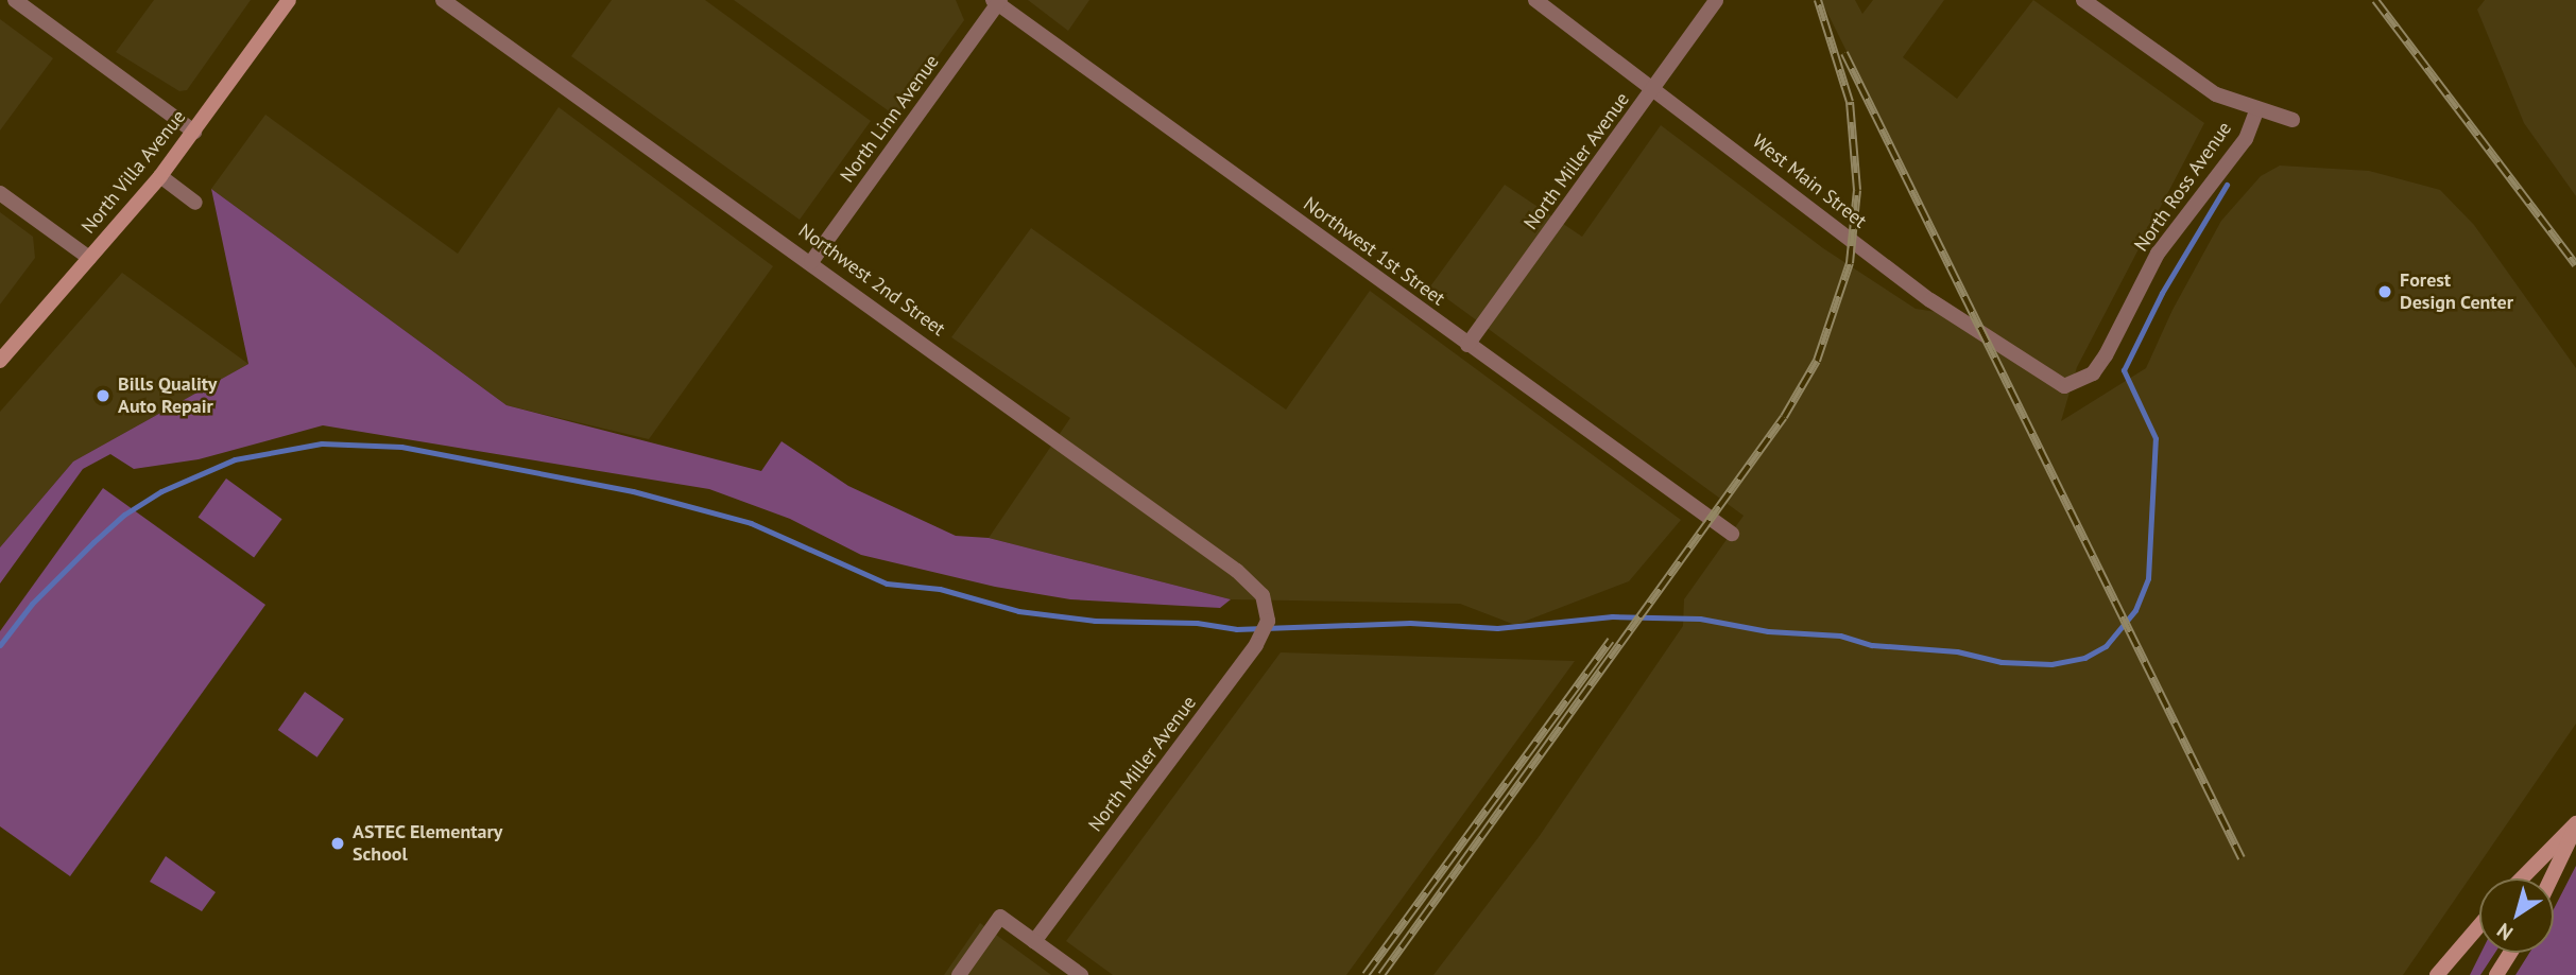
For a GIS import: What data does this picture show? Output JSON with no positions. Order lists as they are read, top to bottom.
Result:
{
  "streets": {
    "main road": ["North Villa Avenue"],
    "street": [
      "North Linn Avenue",
      "North Miller Avenue",
      "West Main Street",
      "North Ross Avenue",
      "Northwest 1st Street",
      "Northwest 2nd Street"
    ]
  },
  "crossings": [
    ["North Linn Avenue", "Northwest 1st Street"],
    ["North Linn Avenue", "Northwest 2nd Street"],
    ["North Miller Avenue", "West Main Street"],
    ["North Miller Avenue", "Northwest 1st Street"],
    ["North Miller Avenue", "Northwest 2nd Street"],
    ["West Main Street", "North Ross Avenue"]
  ],
  "places": ["Forest Design Center", "Bills Quality Auto Repair", "ASTEC Elementary School"],
  "north": "bottom left"
}
